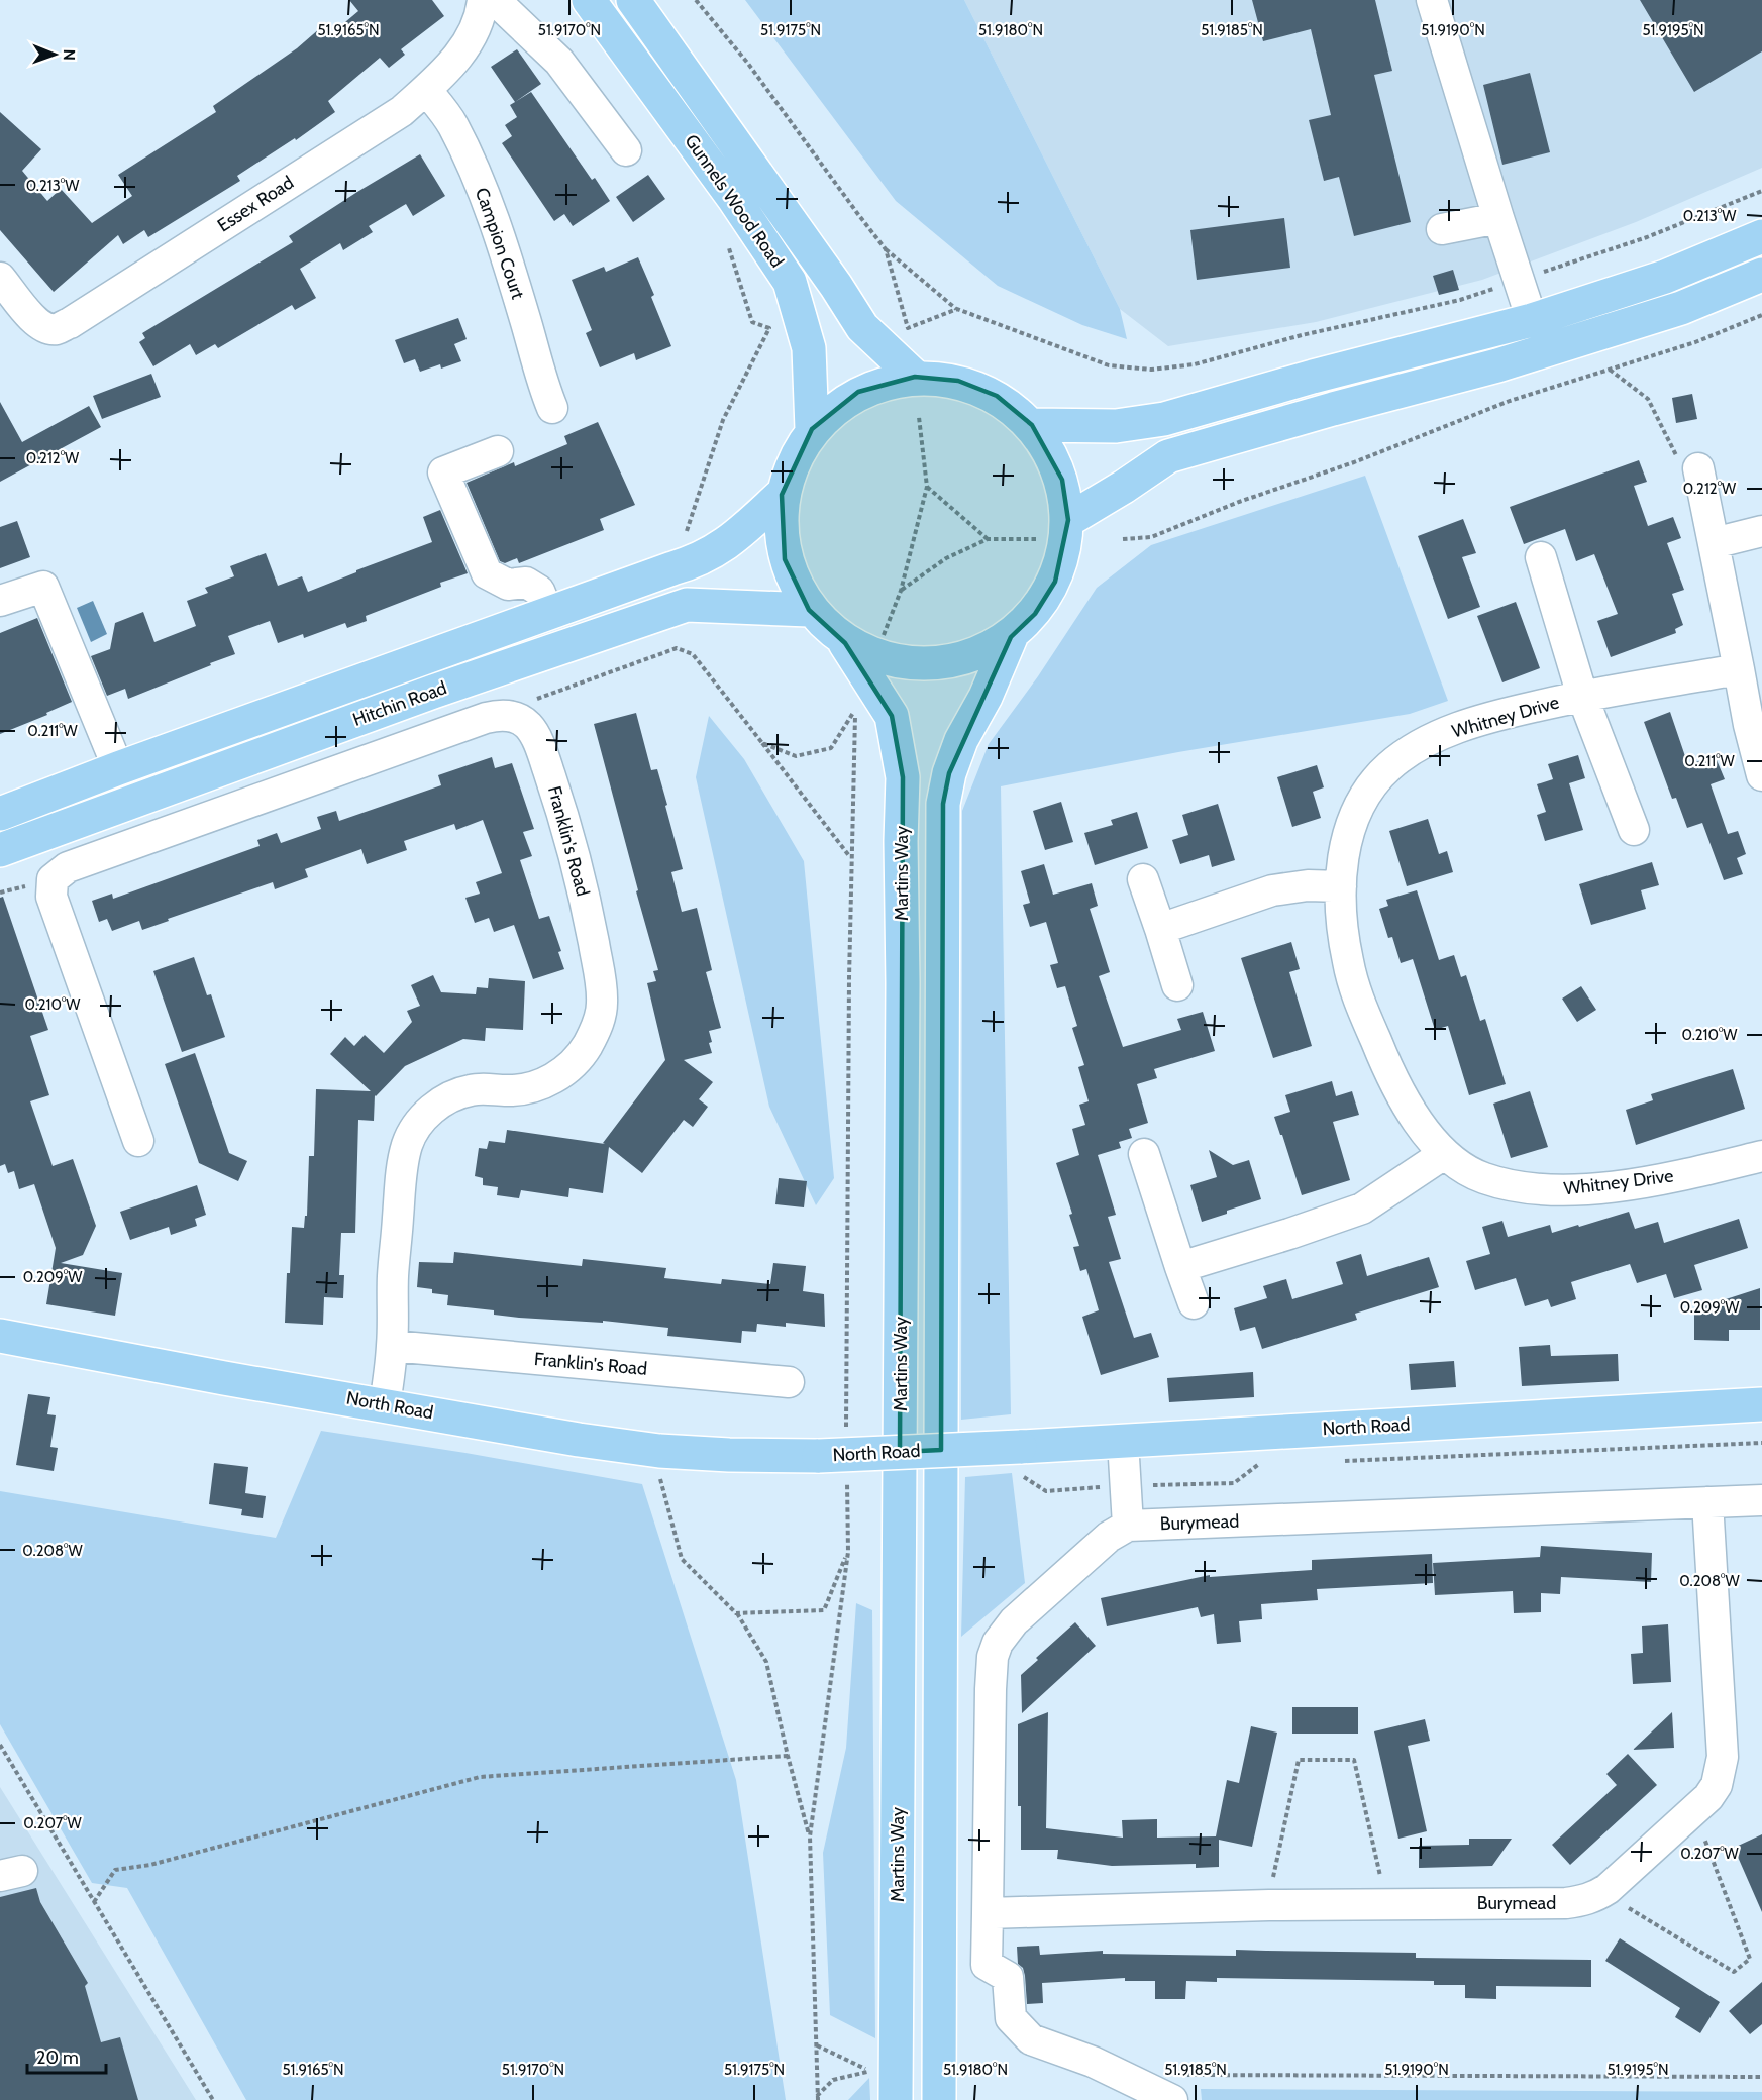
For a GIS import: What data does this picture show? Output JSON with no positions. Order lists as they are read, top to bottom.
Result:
{
  "streets": {
    "main road": [
      "Gunnels Wood Road",
      "Hitchin Road",
      "Martins Way",
      "North Road"
    ],
    "street": [
      "Essex Road",
      "Campion Court",
      "Whitney Drive",
      "Franklin's Road",
      "Burymead"
    ]
  },
  "crossings": [
    ["Essex Road", "Campion Court"],
    ["Franklin's Road", "North Road"]
  ],
  "scale_bar": "20 m",
  "north": "right",
  "coordinates": [
    "51.9165°N",
    "51.9170°N",
    "51.9175°N",
    "51.9180°N",
    "51.9185°N",
    "51.9190°N",
    "51.9195°N",
    "0.213°W",
    "0.212°W",
    "0.211°W",
    "0.210°W",
    "0.209°W",
    "0.208°W",
    "0.207°W"
  ]
}
